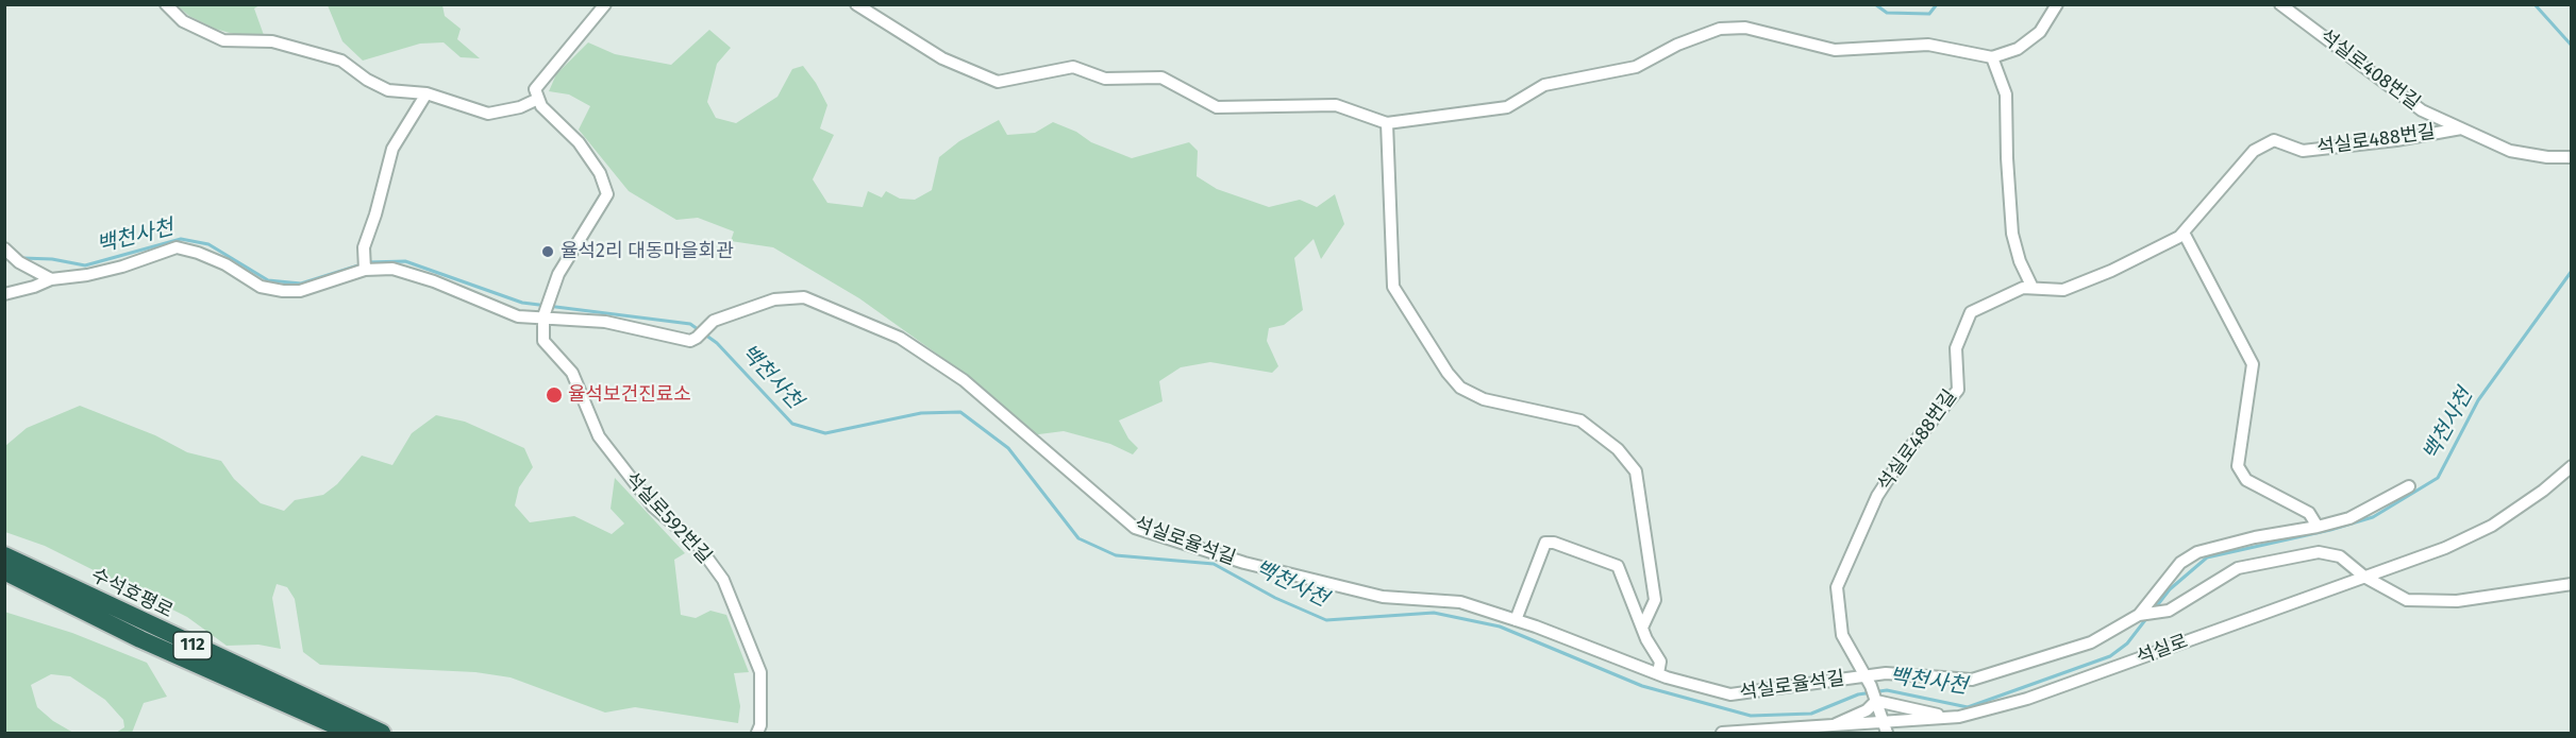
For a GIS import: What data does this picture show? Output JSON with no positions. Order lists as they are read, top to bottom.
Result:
{
  "streets": {
    "highway": ["수석호평로", "112"],
    "street": [
      "석실로408번길",
      "석실로488번길",
      "석실로592번길",
      "석실로율석길",
      "석실로"
    ]
  },
  "crossings": [
    ["석실로408번길", "석실로488번길"],
    ["석실로488번길", "석실로율석길"],
    ["석실로488번길", "석실로"],
    ["석실로592번길", "석실로율석길"]
  ],
  "water": ["백천사천"],
  "places": ["율석2리 대동마을회관", "율석보건진료소"]
}
